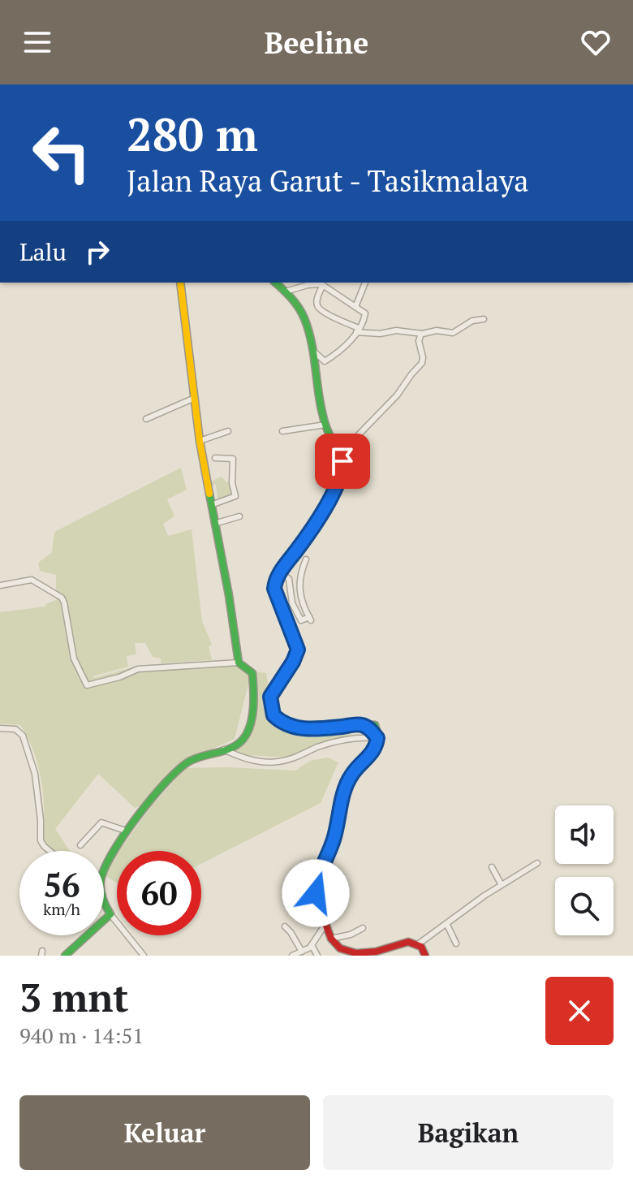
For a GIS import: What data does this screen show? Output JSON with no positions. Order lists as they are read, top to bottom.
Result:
{
  "page": {
    "header": "Beeline",
    "turn": ["280 m", "Jalan Raya Garut - Tasikmalaya"],
    "then": "Lalu",
    "speed": "56 km/h",
    "limit": "60",
    "heading": ["3 mnt", "940 m · 14:51"],
    "buttons": ["Keluar", "Bagikan"]
  }
}
